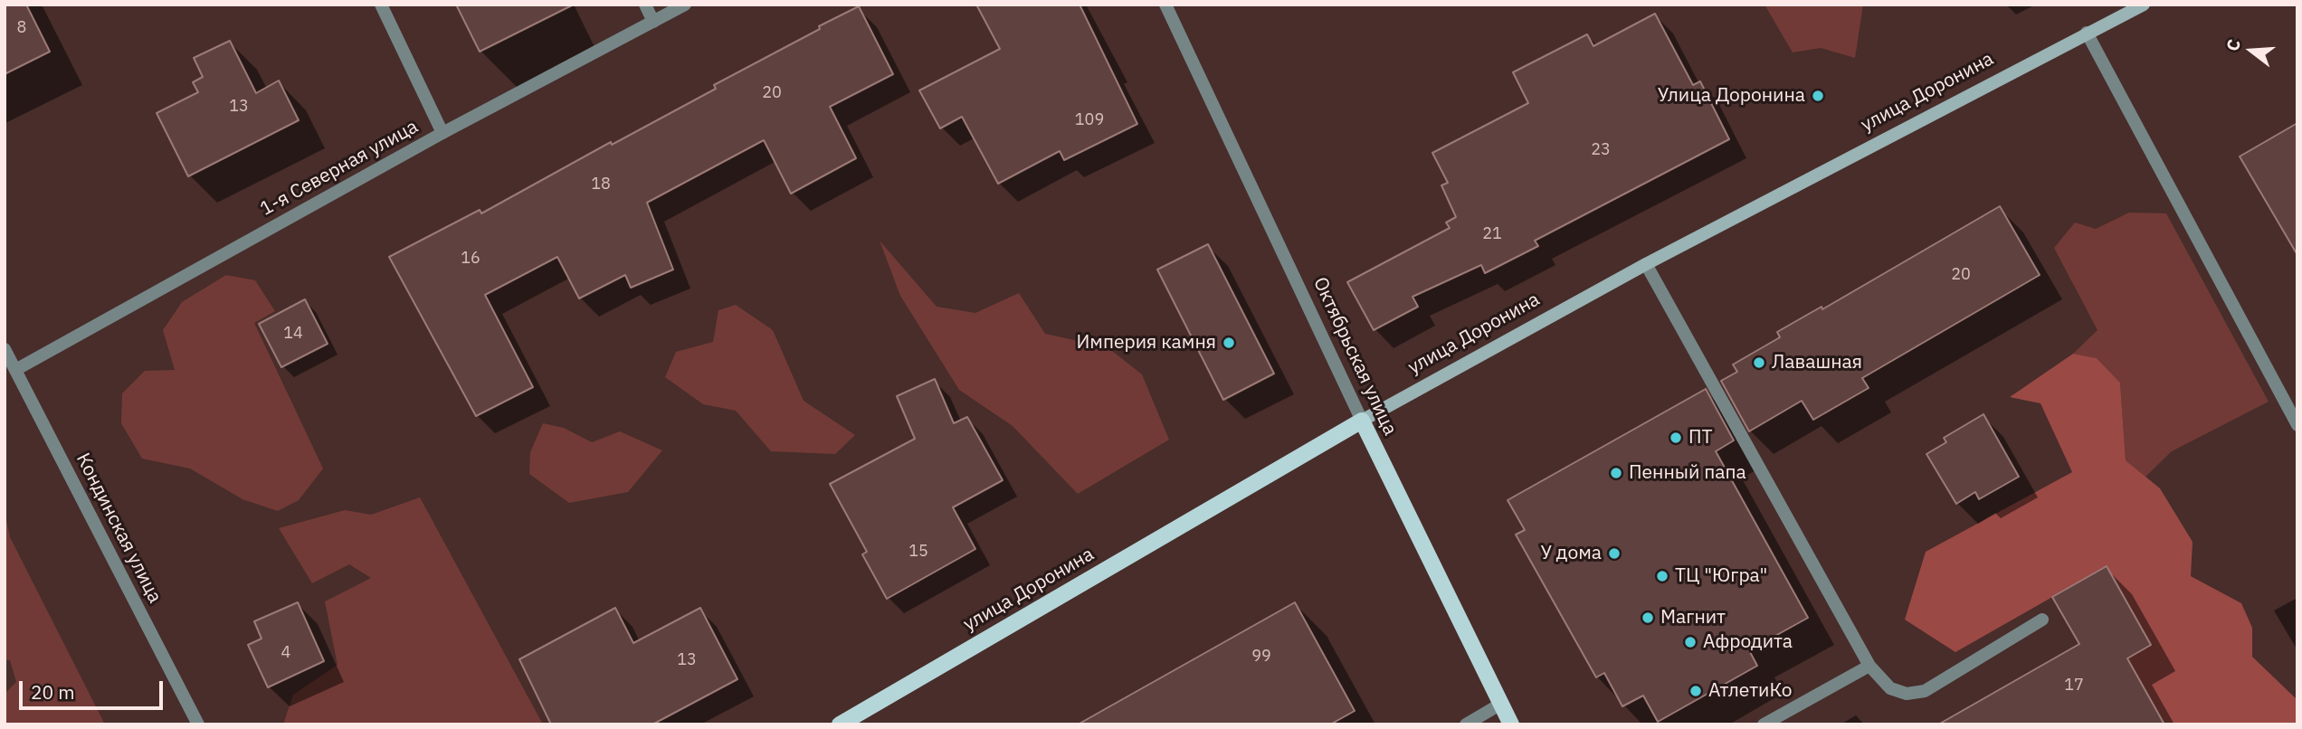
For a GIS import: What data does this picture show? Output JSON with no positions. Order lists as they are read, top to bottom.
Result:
{
  "streets": {
    "main road": ["улица Доронина", "Октябрьская улица"],
    "street": ["1-я Северная улица", "Кондинская улица"]
  },
  "crossings": [
    ["улица Доронина", "Октябрьская улица"],
    ["1-я Северная улица", "Кондинская улица"]
  ],
  "places": [
    "Улица Доронина",
    "Империя камня",
    "Лавашная",
    "ПТ",
    "Пенный папа",
    "У дома",
    "ТЦ \"Югра\"",
    "Магнит",
    "Афродита",
    "АтлетиКо"
  ],
  "house_numbers": [
    "8",
    "20",
    "13",
    "109",
    "23",
    "18",
    "21",
    "16",
    "20",
    "14",
    "15",
    "4",
    "99",
    "13",
    "17"
  ],
  "scale_bar": "20 m",
  "north": "left"
}
